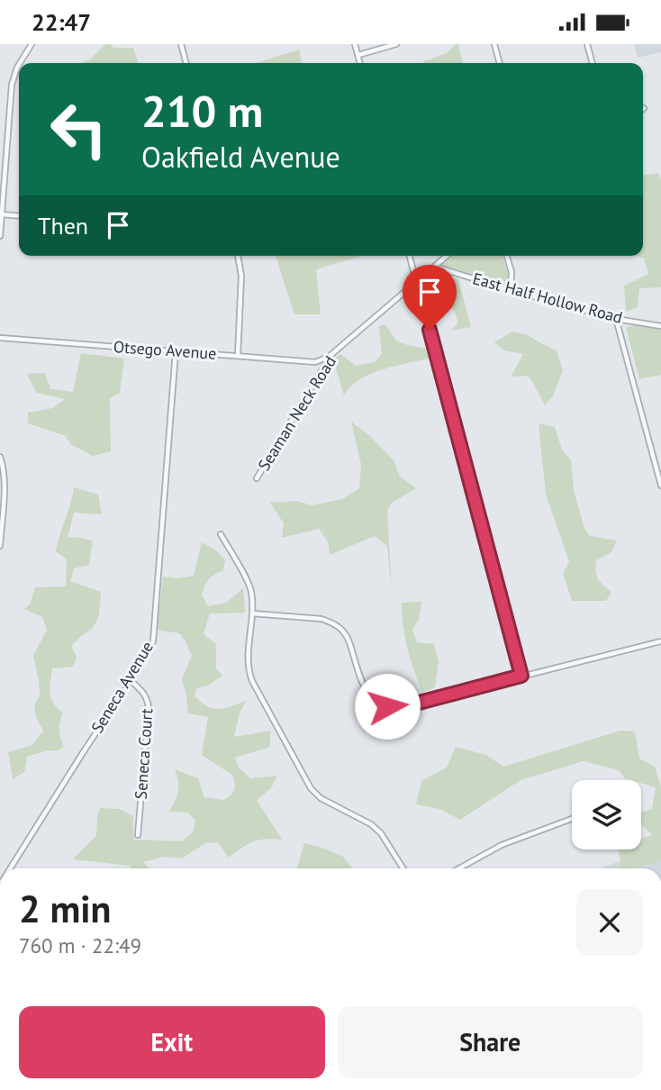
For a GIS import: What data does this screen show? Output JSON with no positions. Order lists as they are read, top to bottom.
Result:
{
  "streets": {
    "street": [
      "East Half Hollow Road",
      "Otsego Avenue",
      "Seaman Neck Road",
      "Seneca Avenue",
      "Seneca Court"
    ]
  },
  "crossings": [
    ["East Half Hollow Road", "Seaman Neck Road"],
    ["Otsego Avenue", "Seaman Neck Road"],
    ["Otsego Avenue", "Seneca Avenue"],
    ["Seneca Avenue", "Seneca Court"]
  ],
  "page": {
    "status": "22:47",
    "turn": ["210 m", "Oakfield Avenue"],
    "then": "Then",
    "heading": ["2 min", "760 m · 22:49"],
    "buttons": ["Exit", "Share"]
  }
}
